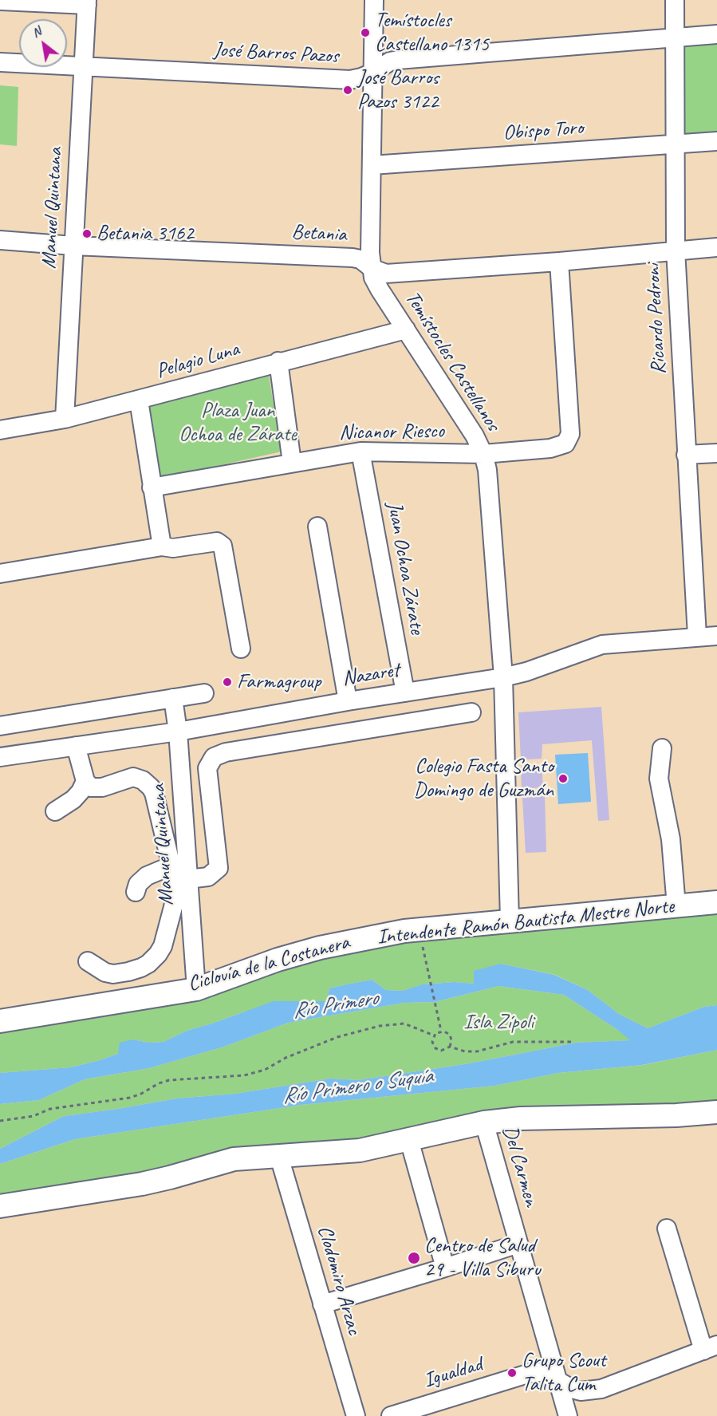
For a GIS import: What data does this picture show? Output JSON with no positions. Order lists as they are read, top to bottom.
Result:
{
  "streets": {
    "main road": ["Intendente Ramón Bautista Mestre Norte"],
    "street": [
      "José Barros Pazos",
      "Obispo Toro",
      "Manuel Quintana",
      "Betania",
      "Ricardo Pedroni",
      "Pelagio Luna",
      "Temístocles Castellanos",
      "Nicanor Riesco",
      "Juan Ochoa Zárate",
      "Nazaret",
      "Del Carmen",
      "Clodomiro Arzac",
      "Igualdad"
    ]
  },
  "crossings": [
    ["José Barros Pazos", "Manuel Quintana"],
    ["José Barros Pazos", "Ricardo Pedroni"],
    ["José Barros Pazos", "Temístocles Castellanos"],
    ["Obispo Toro", "Ricardo Pedroni"],
    ["Obispo Toro", "Temístocles Castellanos"],
    ["Manuel Quintana", "Betania"],
    ["Manuel Quintana", "Pelagio Luna"],
    ["Manuel Quintana", "Nazaret"],
    ["Manuel Quintana", "Intendente Ramón Bautista Mestre Norte"],
    ["Betania", "Ricardo Pedroni"],
    ["Betania", "Temístocles Castellanos"],
    ["Betania", "Nicanor Riesco"],
    ["Ricardo Pedroni", "Nazaret"],
    ["Pelagio Luna", "Temístocles Castellanos"],
    ["Temístocles Castellanos", "Nicanor Riesco"],
    ["Temístocles Castellanos", "Nazaret"],
    ["Temístocles Castellanos", "Intendente Ramón Bautista Mestre Norte"],
    ["Nicanor Riesco", "Juan Ochoa Zárate"],
    ["Juan Ochoa Zárate", "Nazaret"],
    ["Del Carmen", "Igualdad"]
  ],
  "water": ["Río Primero", "Río Primero o Suquía"],
  "parks": ["Plaza Juan Ochoa de Zárate", "Isla Zípoli"],
  "places": [
    "Temístocles Castellano 1315",
    "José Barros Pazos 3122",
    "Betania 3162",
    "Farmagroup",
    "Colegio Fasta Santo Domingo de Guzmán",
    "Centro de Salud 29 - Villa Siburu",
    "Grupo Scout Talita Cum"
  ],
  "north": "top left"
}
